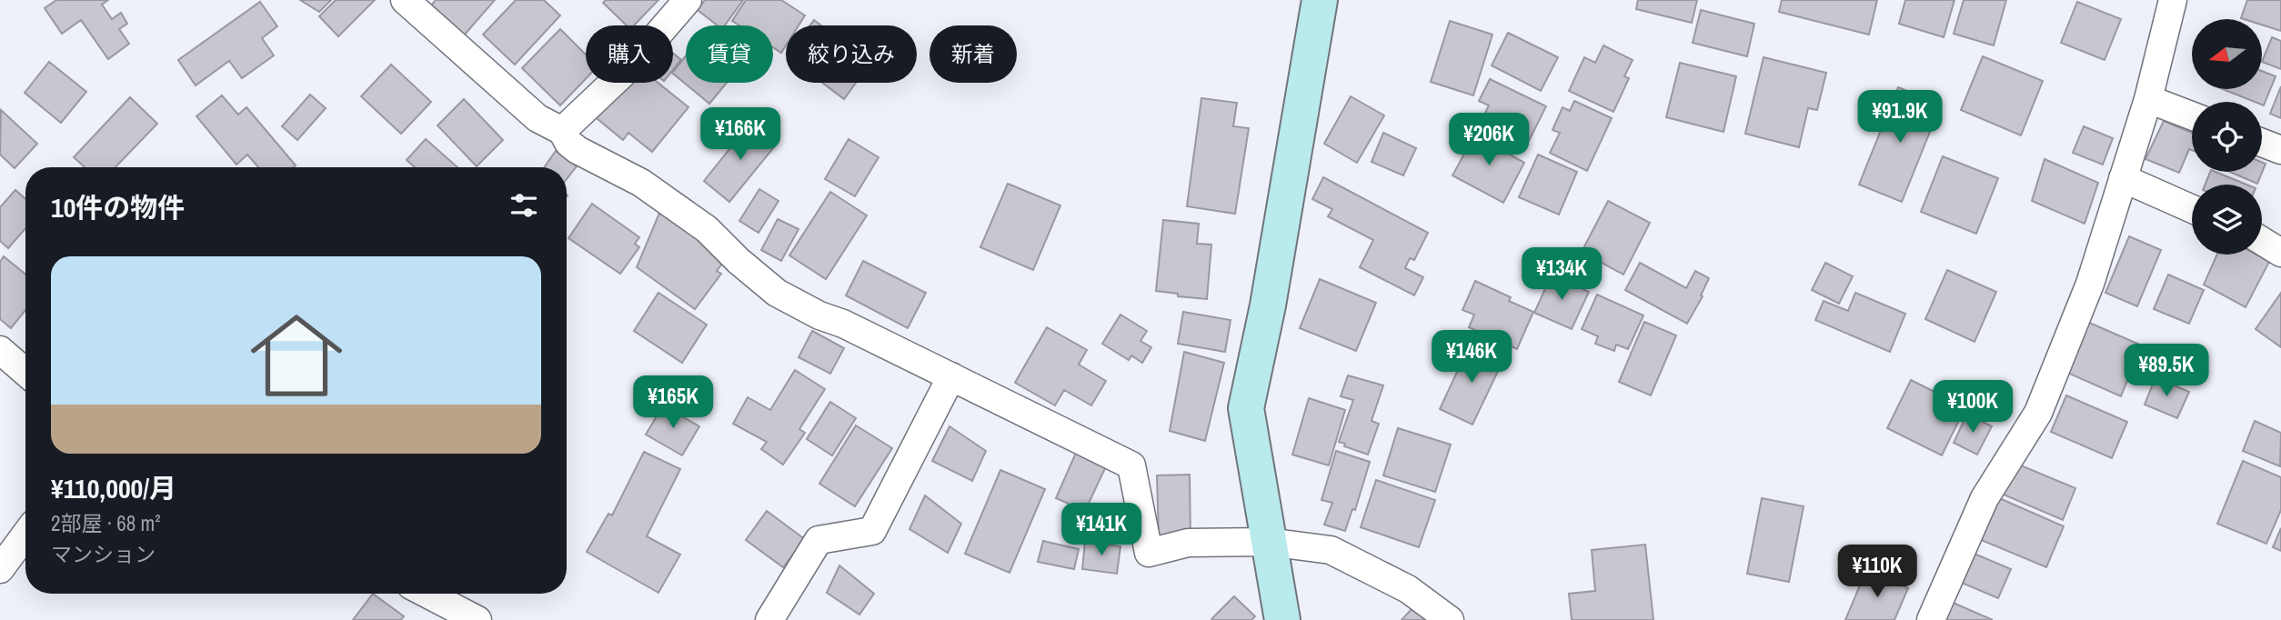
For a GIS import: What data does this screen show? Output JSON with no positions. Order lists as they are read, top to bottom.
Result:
{
  "north": "left",
  "page": {
    "chip": [
      "購入",
      "賃貸",
      "絞り込み",
      "新着"
    ],
    "price": [
      "¥91.9K",
      "¥166K",
      "¥206K",
      "¥134K",
      "¥146K",
      "¥89.5K",
      "¥165K",
      "¥100K",
      "¥141K",
      "¥110K"
    ],
    "heading": "10件の物件",
    "list": [
      {
        "name": "¥110,000/月",
        "note": "2部屋 · 68 m² · マンション"
      }
    ]
  }
}
